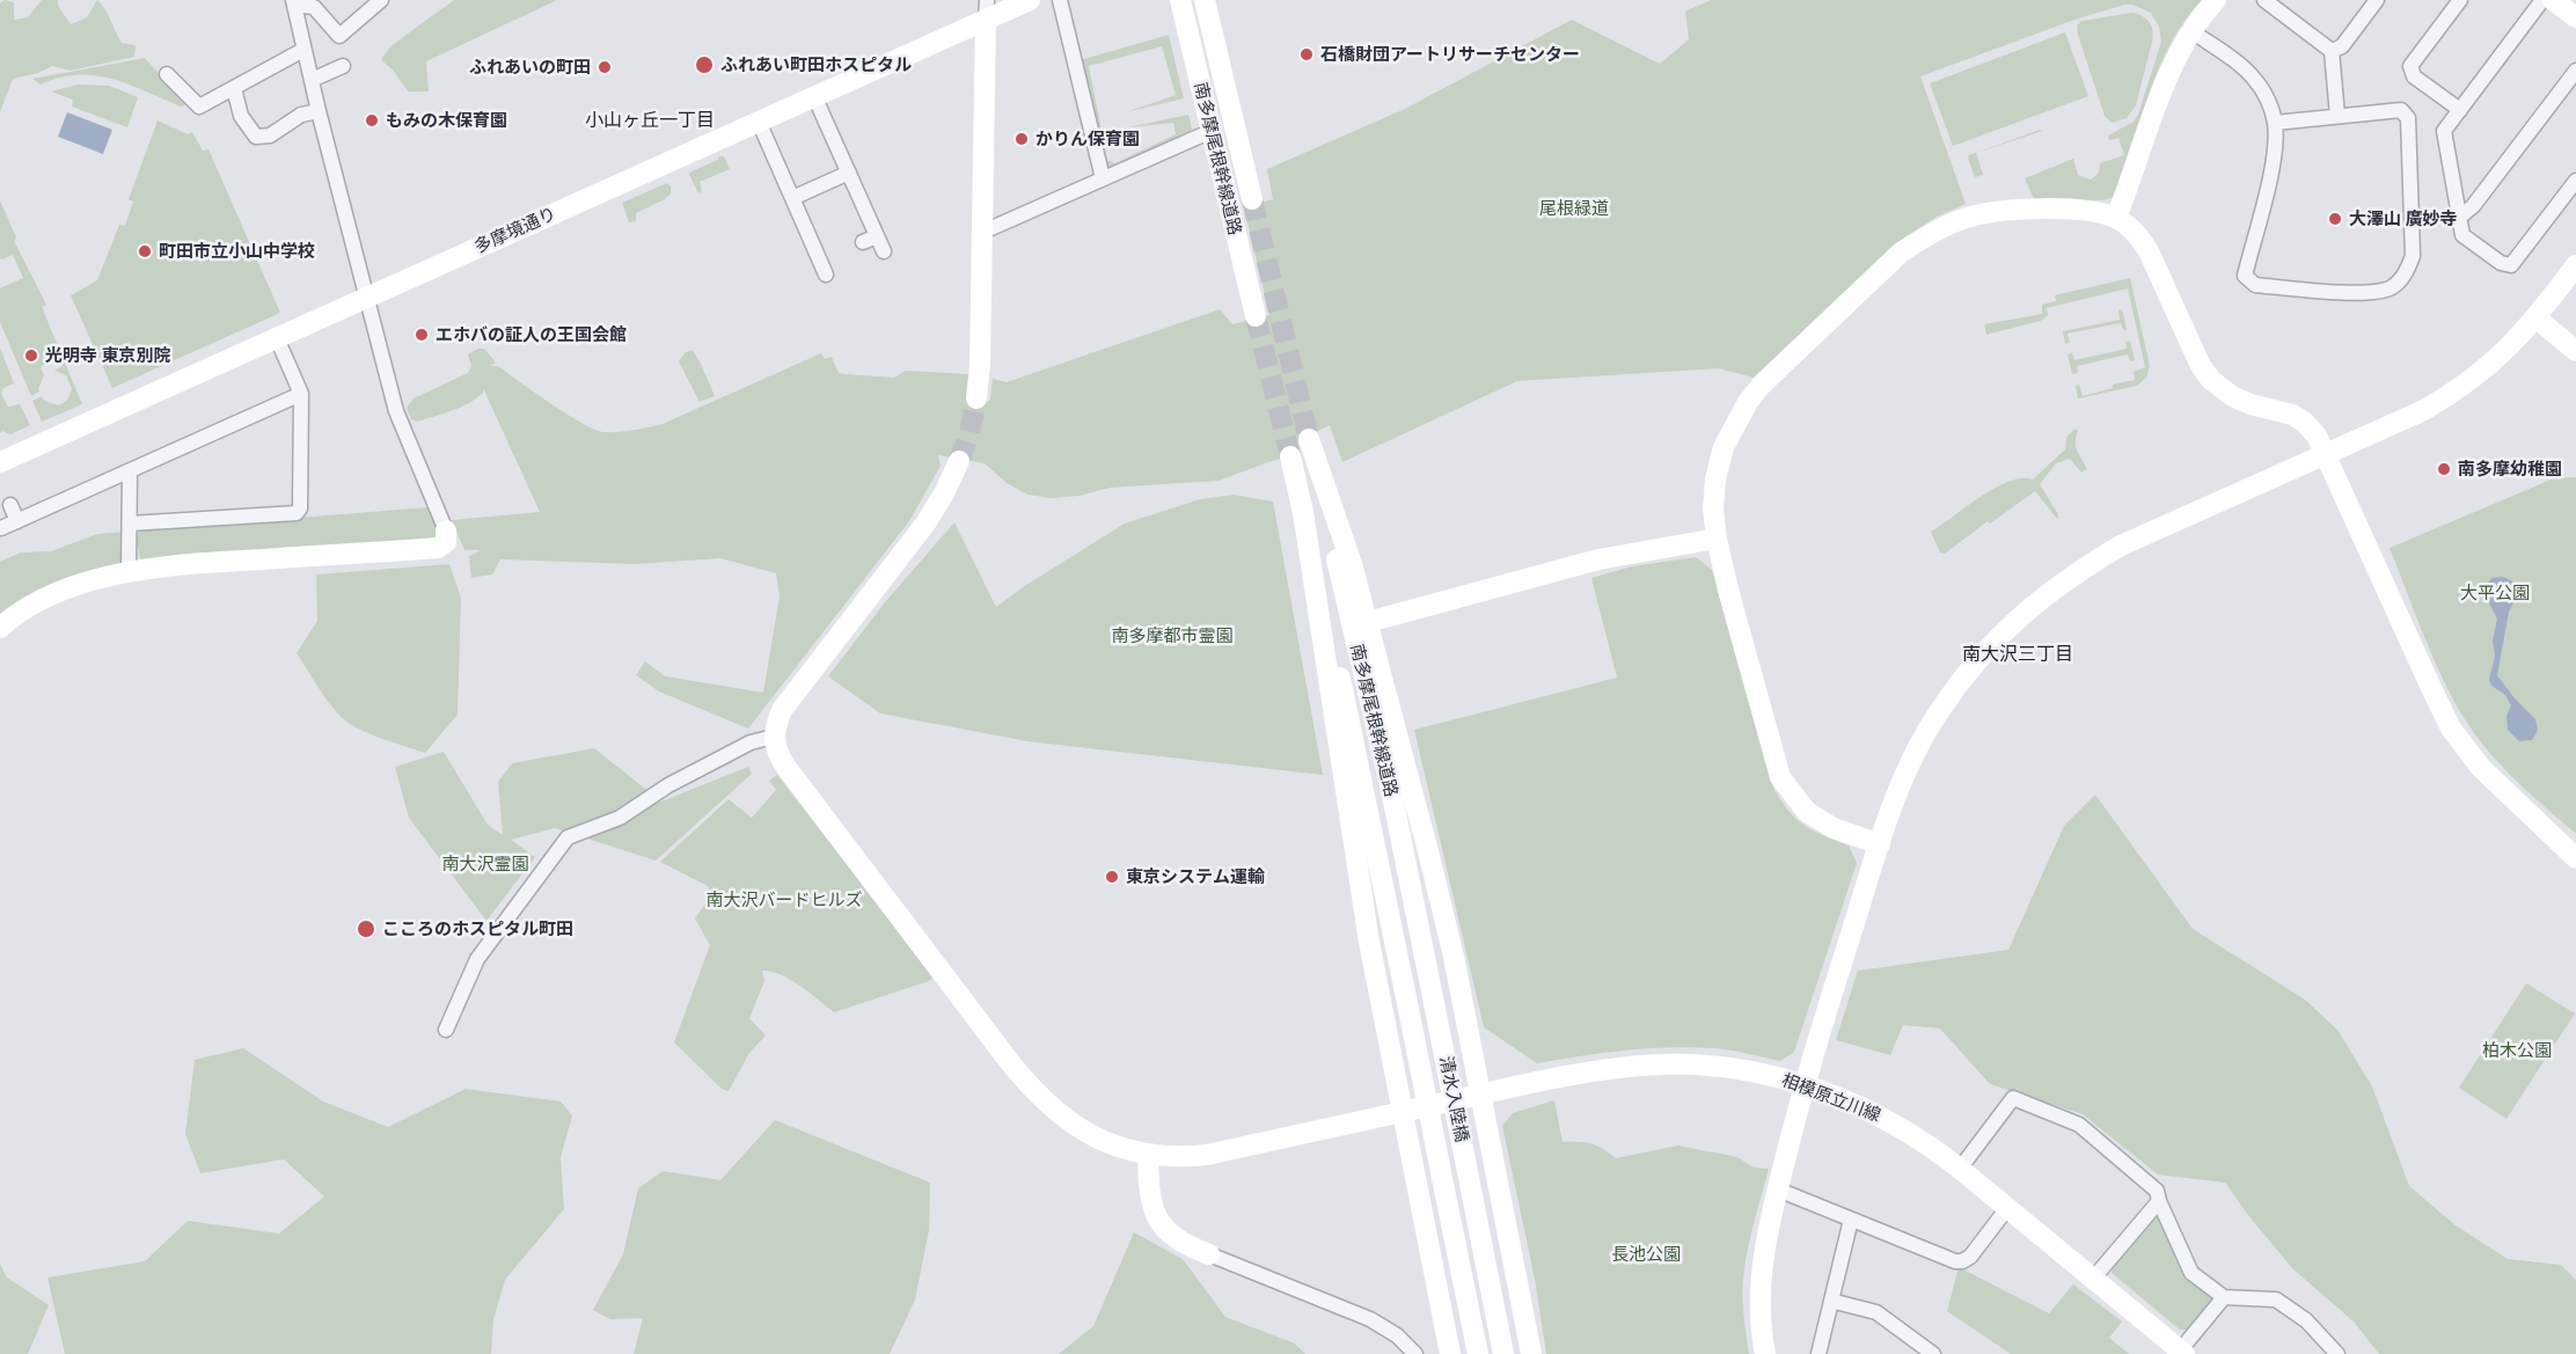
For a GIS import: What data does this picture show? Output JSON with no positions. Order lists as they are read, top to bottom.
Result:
{
  "streets": {
    "street": [
      "南多摩尾根幹線道路",
      "多摩境通り",
      "相模原立川線",
      "清水入陸橋"
    ]
  },
  "crossings": [
    ["南多摩尾根幹線道路", "清水入陸橋"]
  ],
  "districts": ["小山ヶ丘一丁目", "南大沢三丁目"],
  "parks": [
    "尾根緑道",
    "大平公園",
    "南多摩都市霊園",
    "南大沢霊園",
    "南大沢バードヒルズ",
    "柏木公園",
    "長池公園"
  ],
  "places": [
    "石橋財団アートリサーチセンター",
    "ふれあい町田ホスピタル",
    "ふれあいの町田",
    "もみの木保育園",
    "かりん保育園",
    "大澤山 廣妙寺",
    "町田市立小山中学校",
    "エホバの証人の王国会館",
    "光明寺 東京別院",
    "南多摩幼稚園",
    "東京システム運輸",
    "こころのホスピタル町田"
  ]
}
